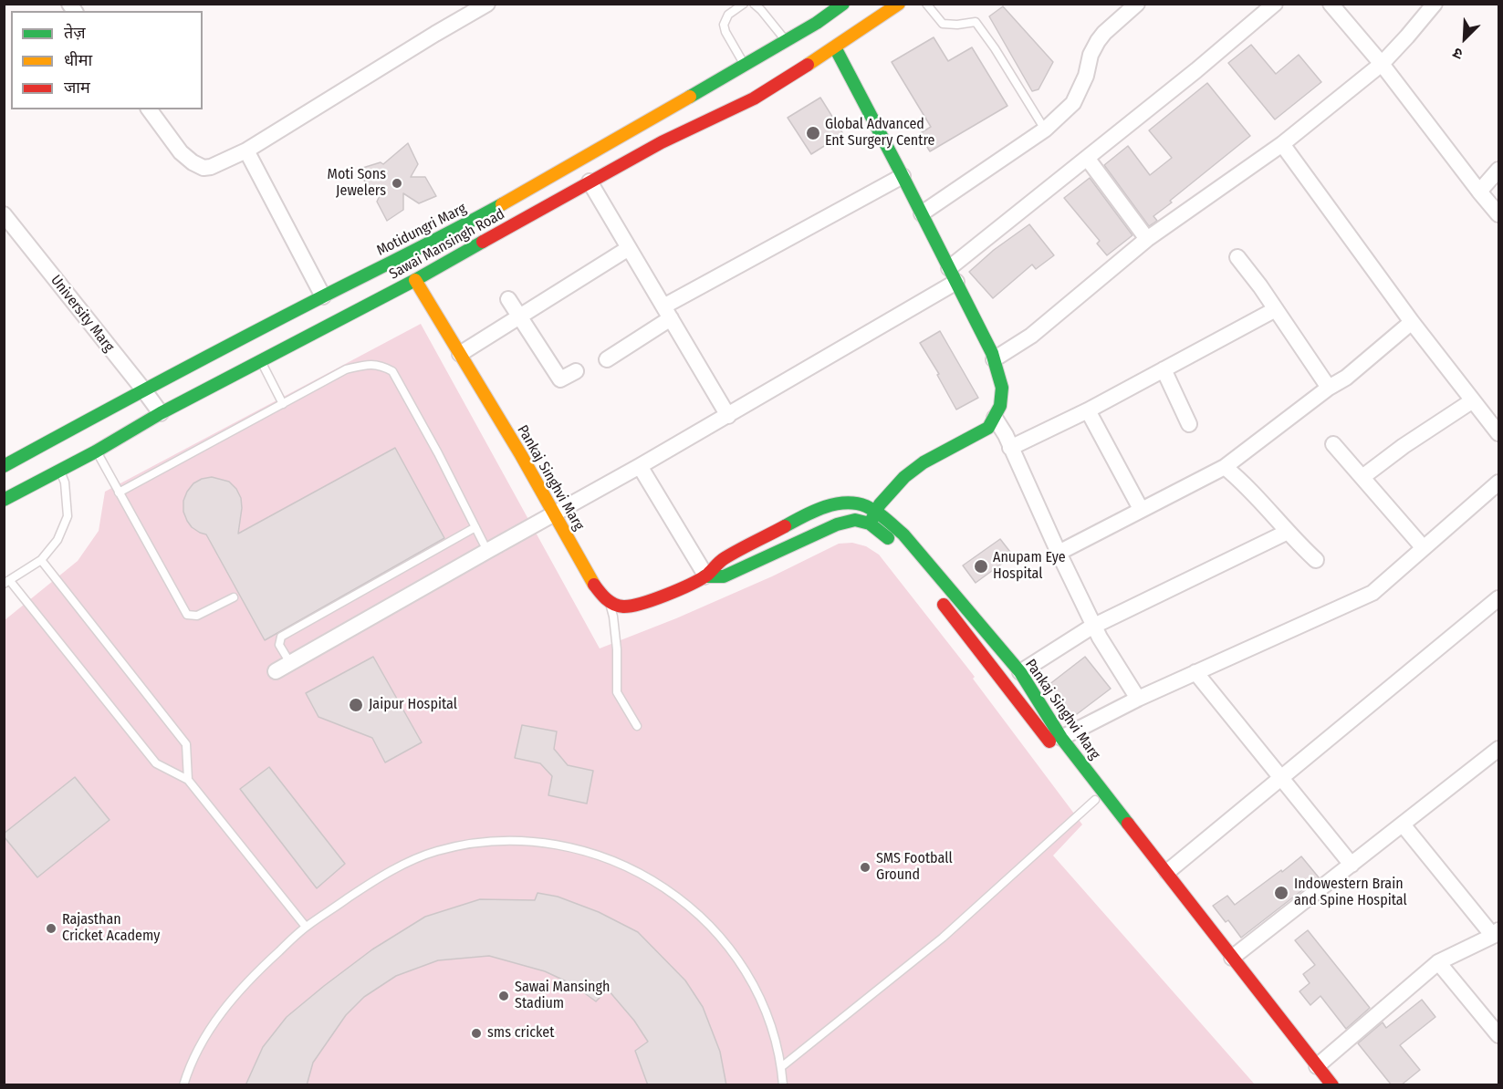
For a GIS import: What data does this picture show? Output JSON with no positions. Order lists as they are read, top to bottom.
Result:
{
  "streets": {
    "street": [
      "Motidungri Marg",
      "Sawai Mansingh Road",
      "University Marg",
      "Pankaj Singhvi Marg"
    ]
  },
  "crossings": [
    ["Motidungri Marg", "University Marg"],
    ["Sawai Mansingh Road", "University Marg"],
    ["Sawai Mansingh Road", "Pankaj Singhvi Marg"]
  ],
  "places": [
    "Global Advanced Ent Surgery Centre",
    "Moti Sons Jewelers",
    "Anupam Eye Hospital",
    "Jaipur Hospital",
    "SMS Football Ground",
    "Indowestern Brain and Spine Hospital",
    "Rajasthan Cricket Academy",
    "Sawai Mansingh Stadium",
    "sms cricket"
  ],
  "legend": ["तेज़", "धीमा", "जाम"],
  "north": "bottom left"
}
